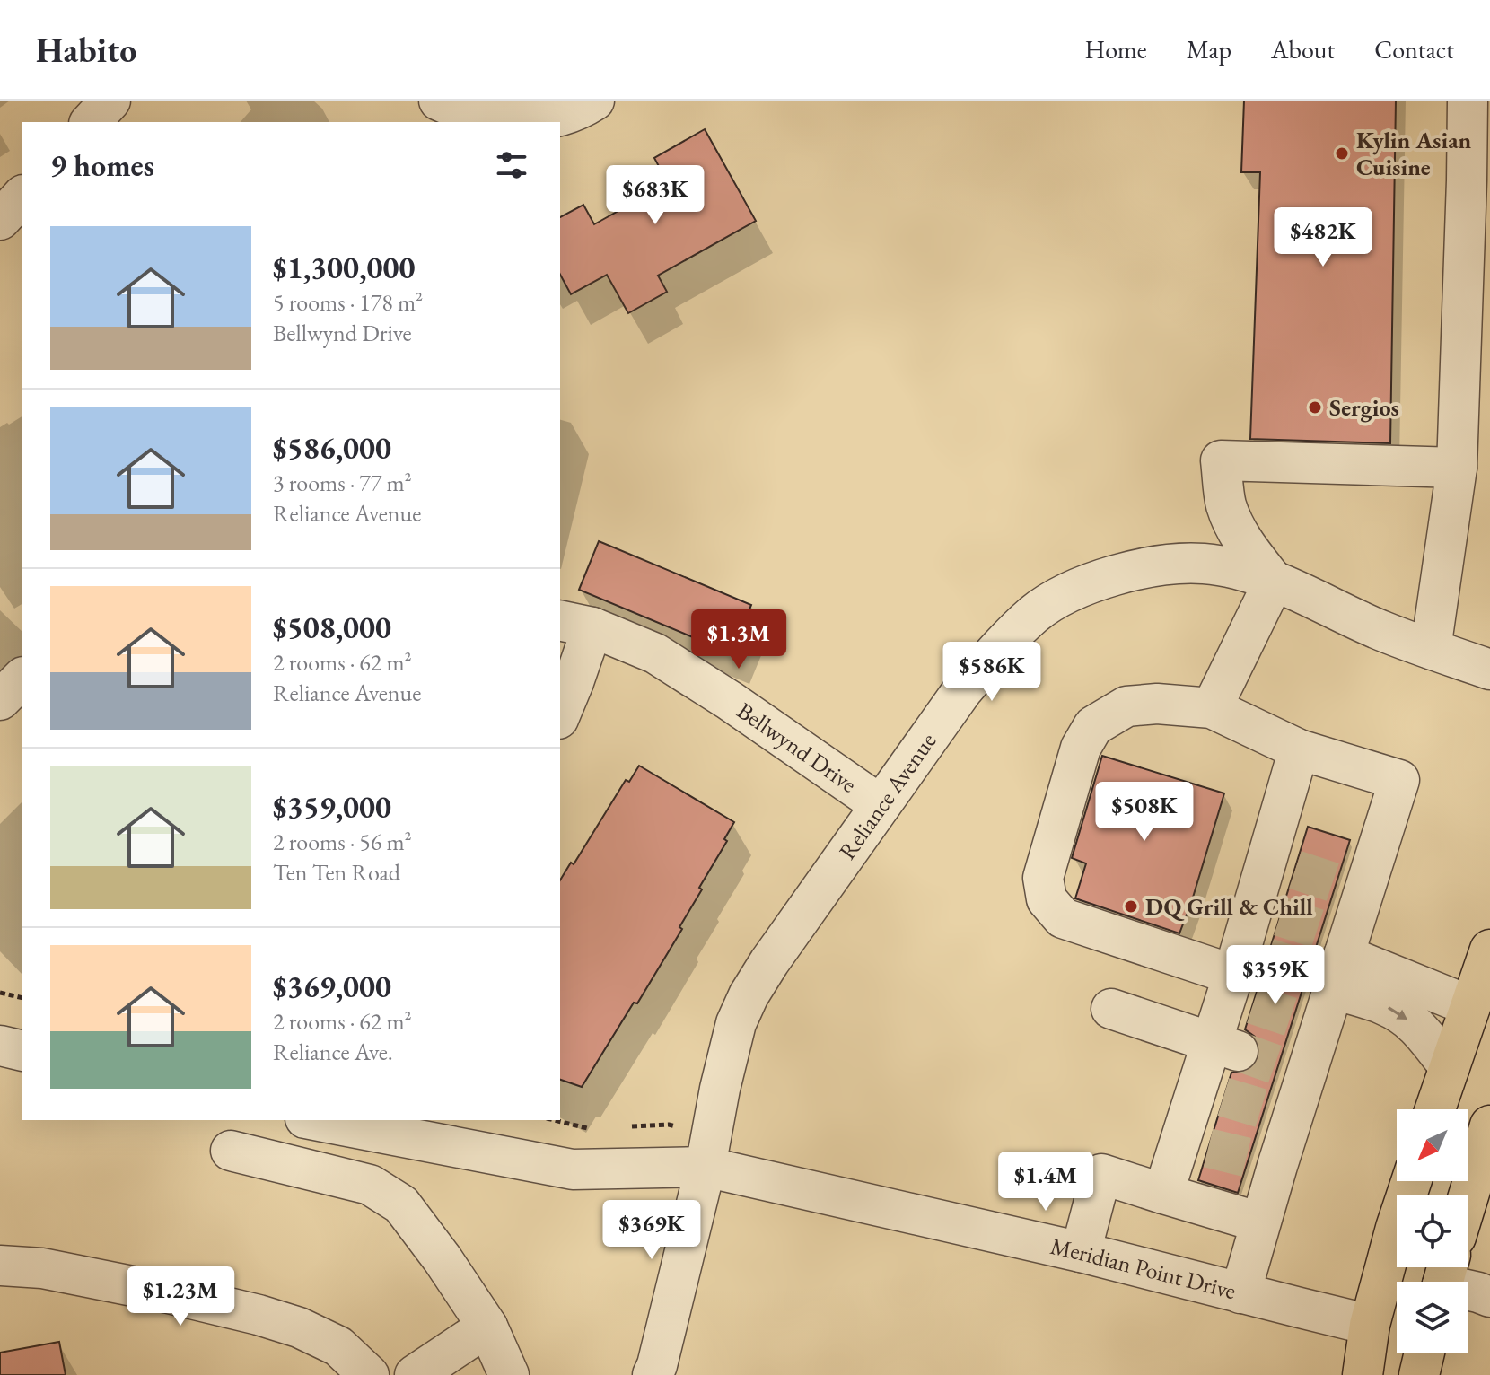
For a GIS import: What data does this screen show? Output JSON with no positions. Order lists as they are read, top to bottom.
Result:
{
  "streets": {
    "street": ["Bellwynd Drive", "Reliance Avenue", "Meridian Point Drive"]
  },
  "crossings": [
    ["Bellwynd Drive", "Reliance Avenue"],
    ["Reliance Avenue", "Meridian Point Drive"]
  ],
  "places": ["Kylin Asian Cuisine", "Sergios", "DQ Grill & Chill"],
  "north": "bottom left",
  "page": {
    "header": "Habito",
    "nav": [
      "Home",
      "Map",
      "About",
      "Contact"
    ],
    "heading": "9 homes",
    "price": [
      "$683K",
      "$482K",
      "$1.3M",
      "$586K",
      "$508K",
      "$359K",
      "$1.4M",
      "$369K",
      "$1.23M"
    ],
    "list": [
      {
        "name": "$1,300,000",
        "note": "5 rooms · 178 m² · Bellwynd Drive"
      },
      {
        "name": "$586,000",
        "note": "3 rooms · 77 m² · Reliance Avenue"
      },
      {
        "name": "$508,000",
        "note": "2 rooms · 62 m² · Reliance Avenue"
      },
      {
        "name": "$359,000",
        "note": "2 rooms · 56 m² · Ten Ten Road"
      },
      {
        "name": "$369,000",
        "note": "2 rooms · 62 m² · Reliance Ave."
      }
    ]
  }
}
